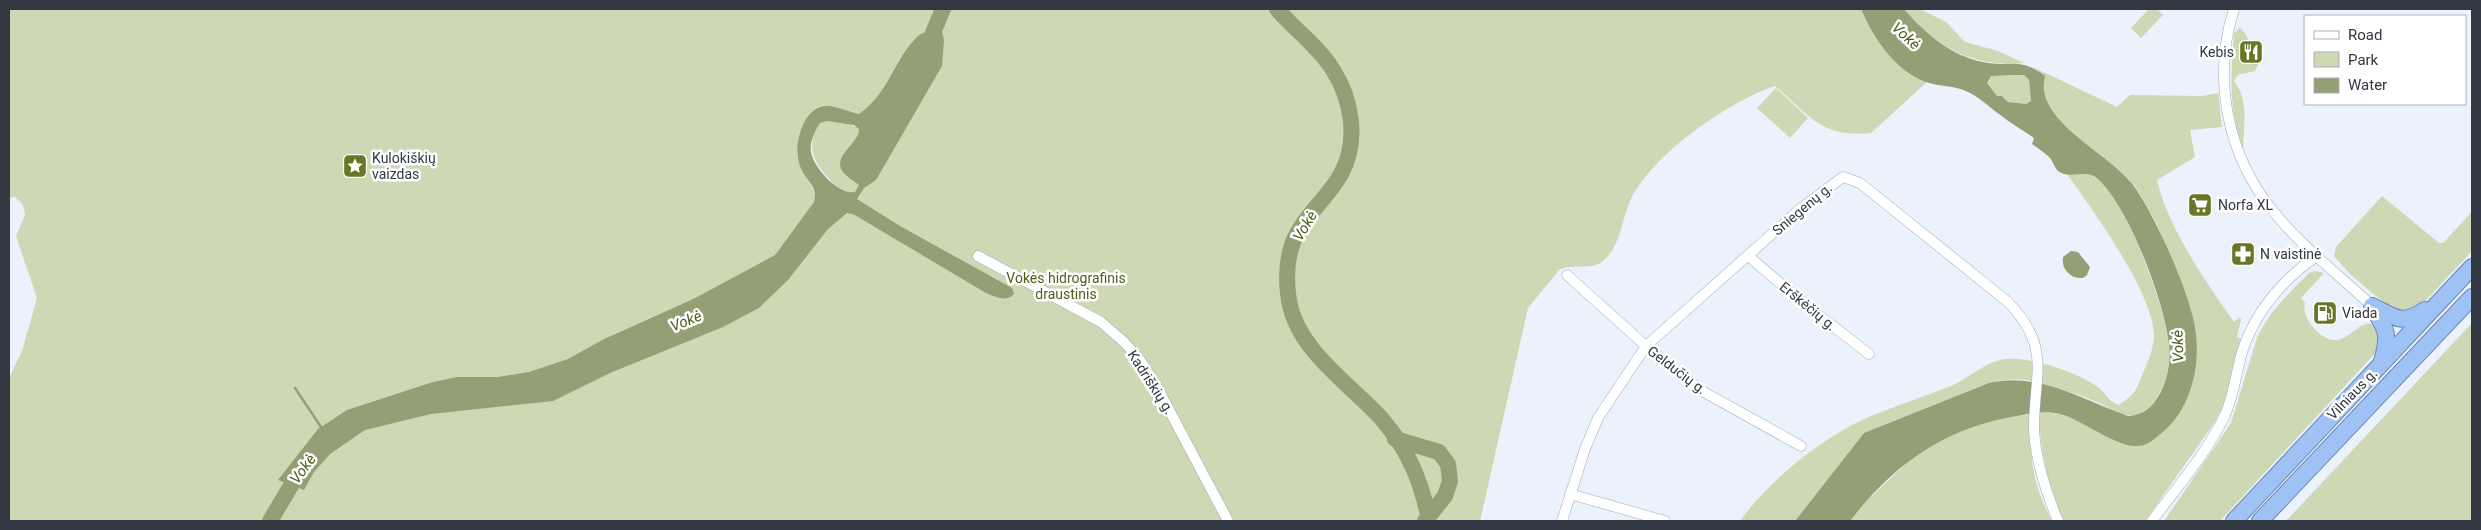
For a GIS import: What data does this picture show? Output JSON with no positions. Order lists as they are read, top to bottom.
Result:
{
  "streets": {
    "highway": ["Vilniaus g."],
    "street": [
      "Sniegenų g.",
      "Erškėčių g.",
      "Geldučių g.",
      "Kadriškių g."
    ]
  },
  "crossings": [
    ["Sniegenų g.", "Erškėčių g."],
    ["Sniegenų g.", "Geldučių g."]
  ],
  "water": ["Vokė"],
  "parks": ["Vokės hidrografinis draustinis"],
  "places": {
    "restaurant": ["Kebis"],
    "place": ["Kulokiškių vaizdas"],
    "supermarket": ["Norfa XL"],
    "pharmacy": ["N vaistinė"],
    "fuel station": ["Viada"]
  },
  "legend": ["Road", "Park", "Water"]
}
